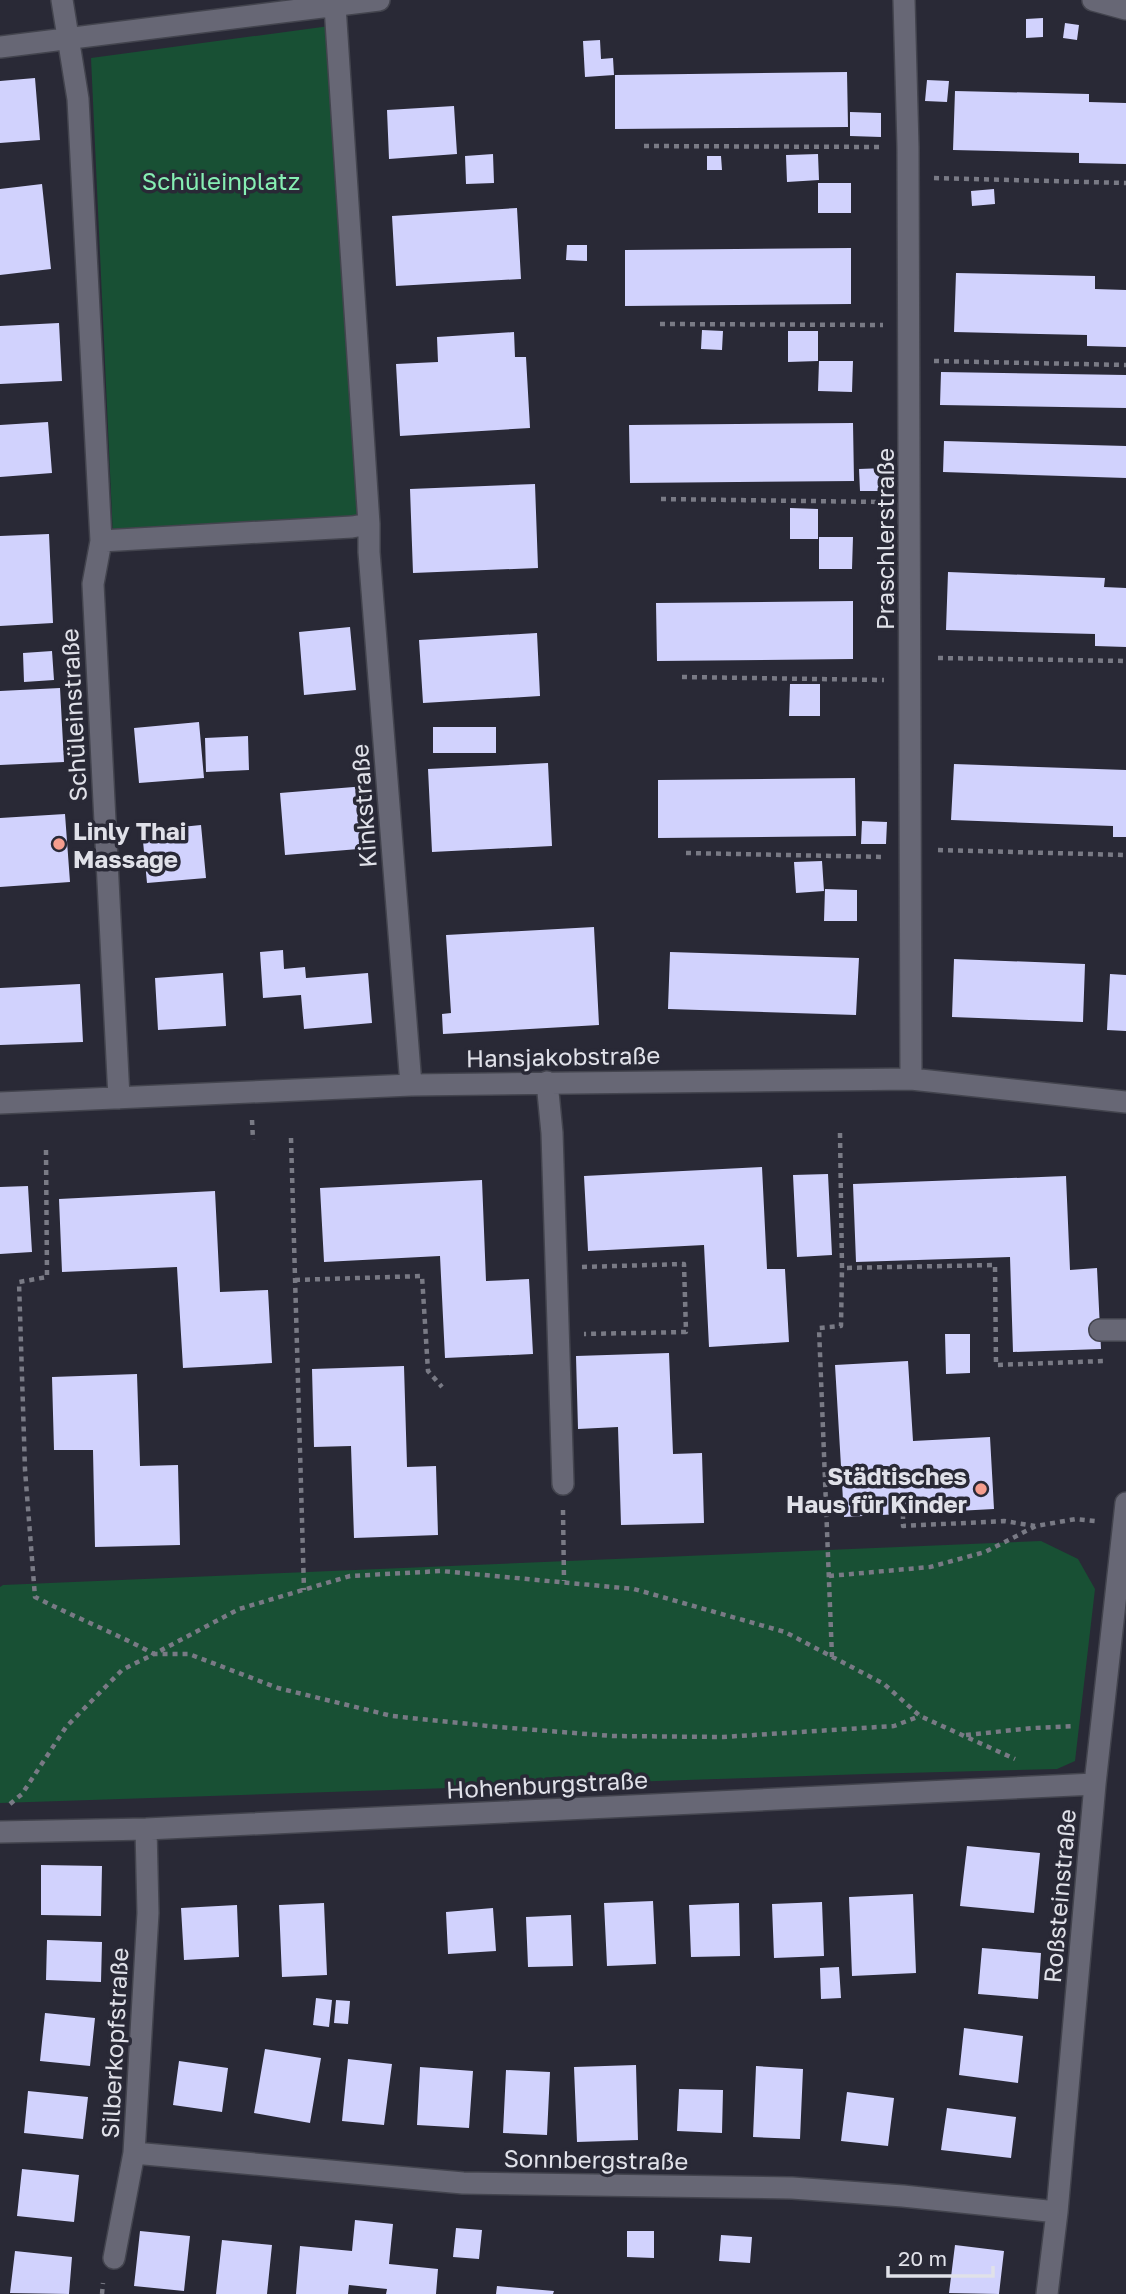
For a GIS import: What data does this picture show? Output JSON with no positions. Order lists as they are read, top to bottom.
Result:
{
  "streets": {
    "street": [
      "Praschlerstraße",
      "Schüleinstraße",
      "Kinkstraße",
      "Hansjakobstraße",
      "Hohenburgstraße",
      "Roßsteinstraße",
      "Silberkopfstraße",
      "Sonnbergstraße"
    ]
  },
  "crossings": [
    ["Praschlerstraße", "Hansjakobstraße"],
    ["Schüleinstraße", "Hansjakobstraße"],
    ["Kinkstraße", "Hansjakobstraße"],
    ["Hohenburgstraße", "Roßsteinstraße"],
    ["Hohenburgstraße", "Silberkopfstraße"],
    ["Roßsteinstraße", "Sonnbergstraße"],
    ["Silberkopfstraße", "Sonnbergstraße"]
  ],
  "parks": ["Schüleinplatz"],
  "places": ["Linly Thai Massage", "Städtisches Haus für Kinder"],
  "scale_bar": "20 m"
}
